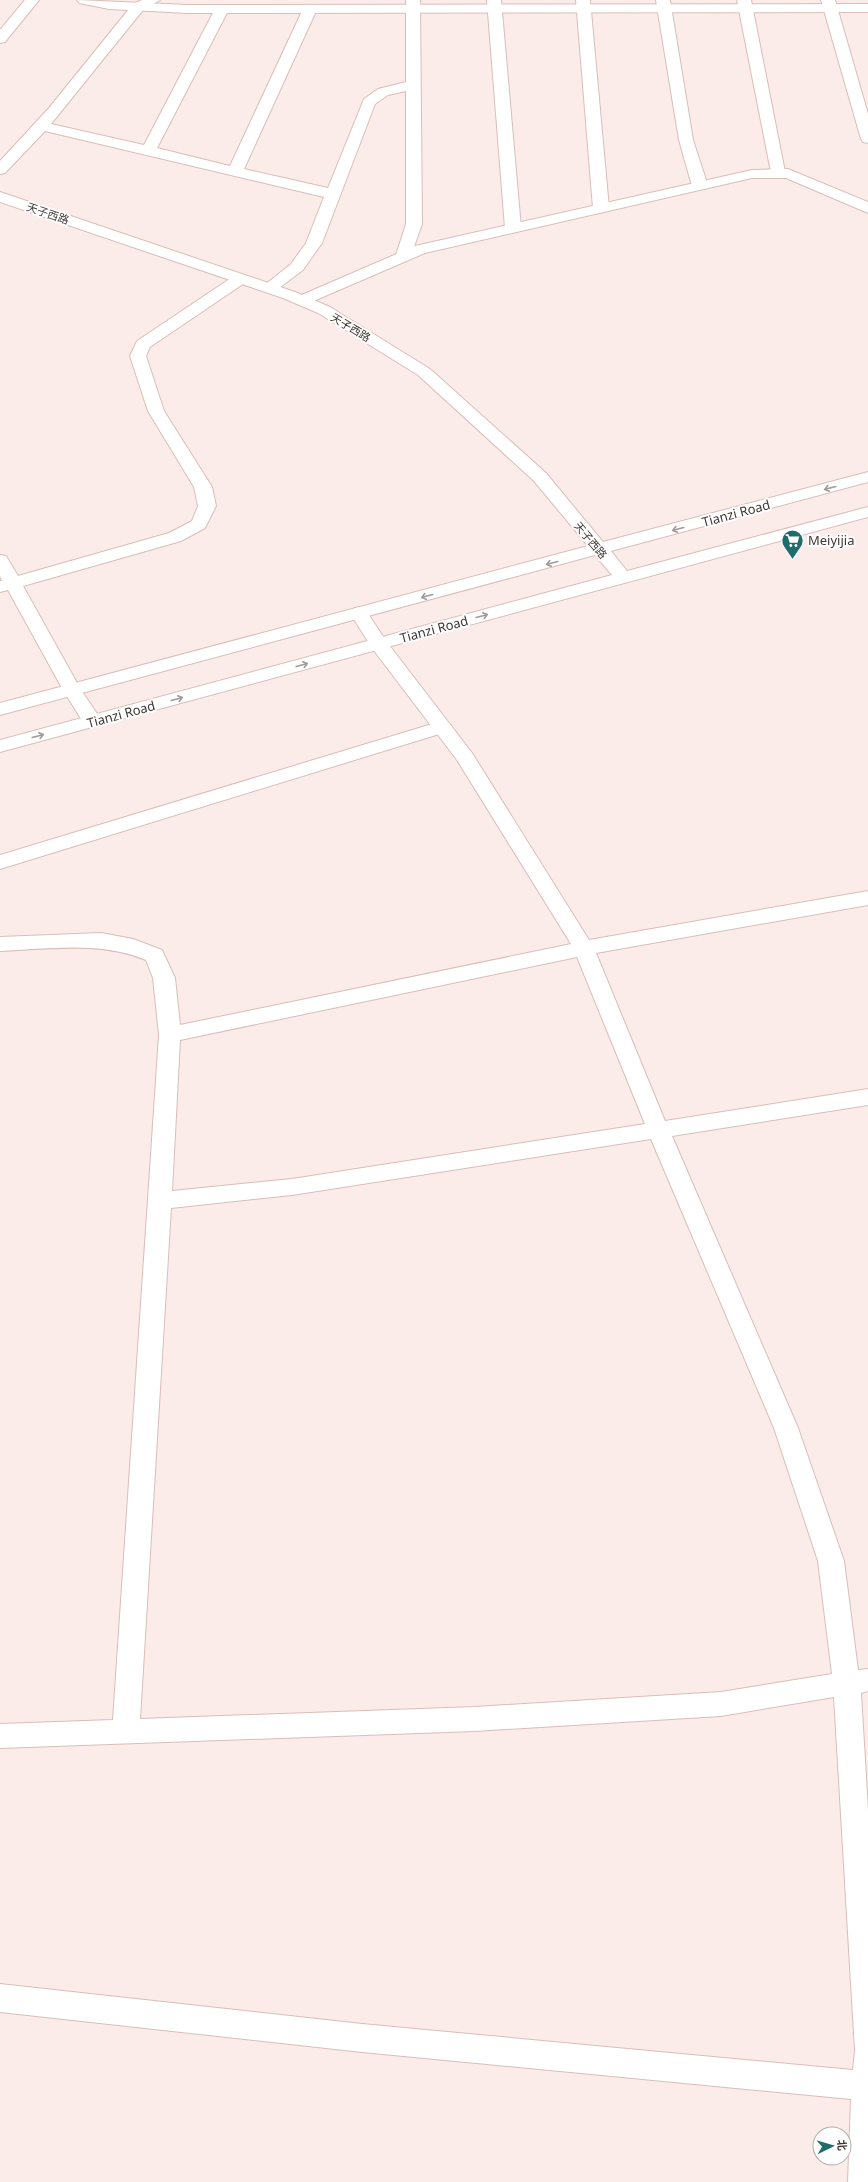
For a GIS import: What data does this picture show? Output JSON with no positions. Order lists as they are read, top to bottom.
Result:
{
  "streets": {
    "street": ["天子西路", "Tianzi Road"]
  },
  "crossings": [
    ["天子西路", "Tianzi Road"]
  ],
  "places": {
    "supermarket": ["Meiyijia"]
  },
  "north": "right"
}
